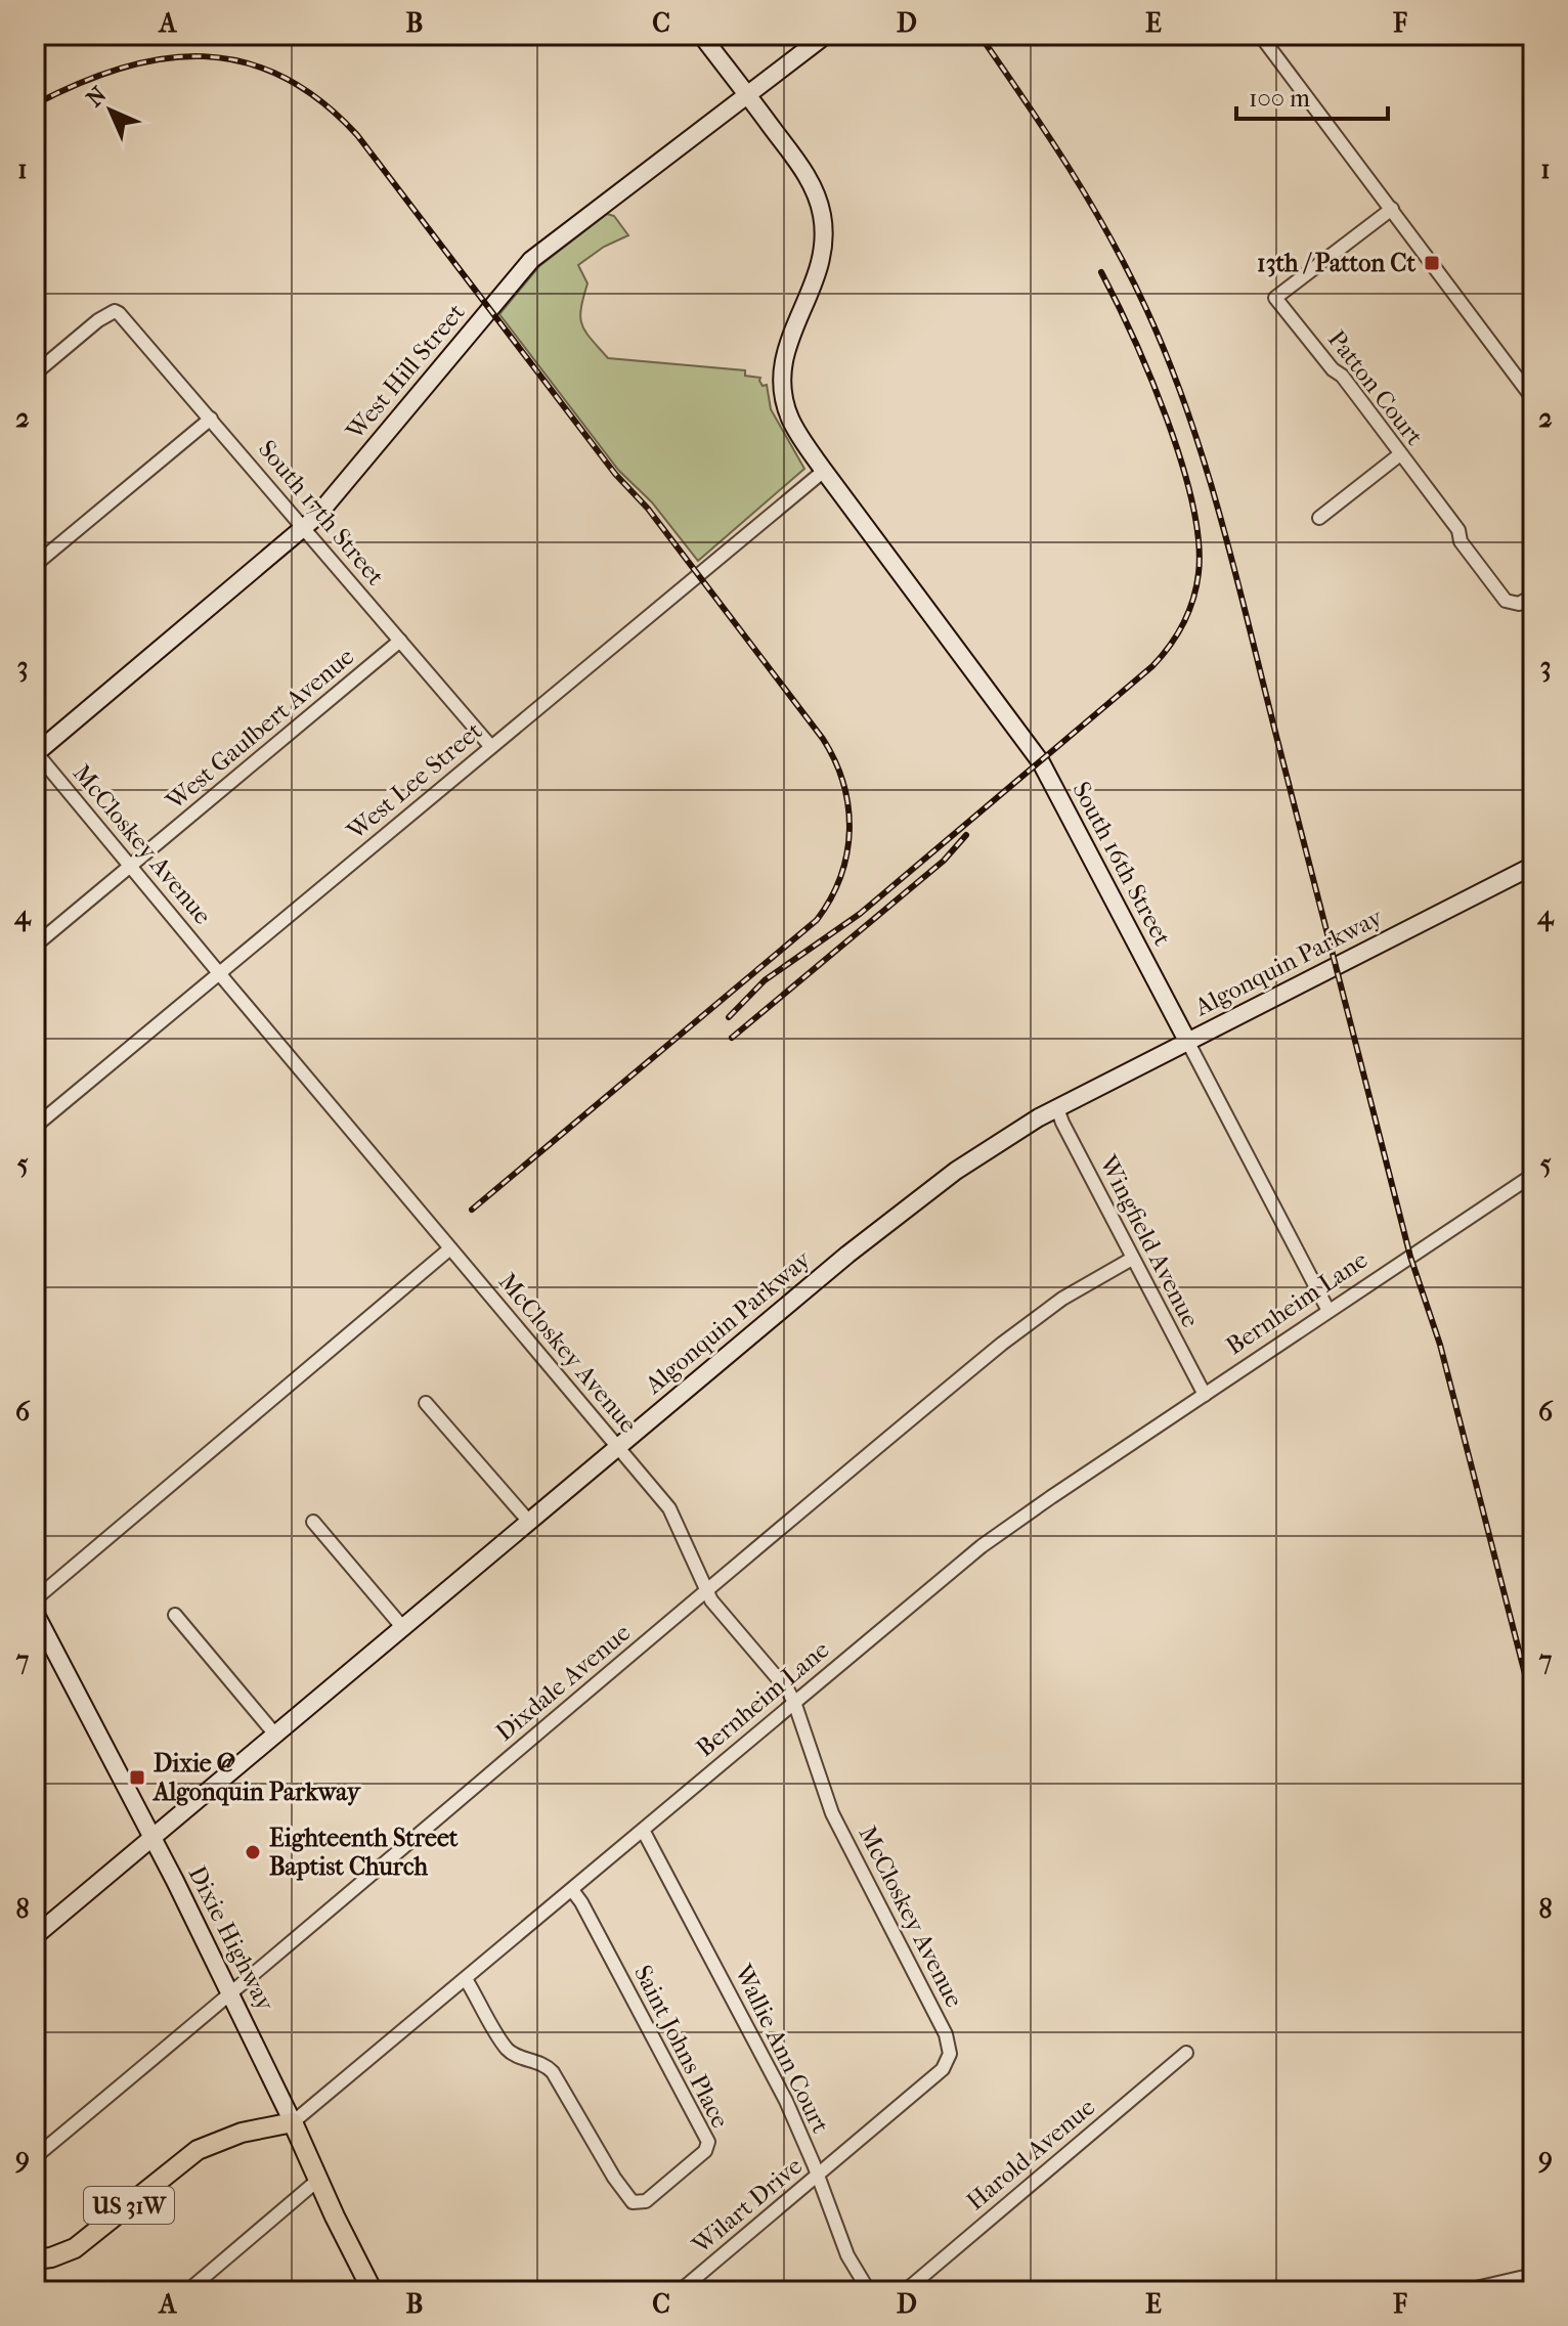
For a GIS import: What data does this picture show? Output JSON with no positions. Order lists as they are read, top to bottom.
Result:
{
  "streets": {
    "main road": ["Bernheim Lane", "Dixie Highway", "US 31W"],
    "street": [
      "West Hill Street",
      "Patton Court",
      "South 17th Street",
      "West Gaulbert Avenue",
      "West Lee Street",
      "McCloskey Avenue",
      "South 16th Street",
      "Algonquin Parkway",
      "Wingfield Avenue",
      "Dixdale Avenue",
      "Saint Johns Place",
      "Wallie Ann Court",
      "Harold Avenue",
      "Wilart Drive"
    ]
  },
  "crossings": [
    ["West Hill Street", "South 17th Street"],
    ["West Hill Street", "McCloskey Avenue"],
    ["West Hill Street", "South 16th Street"],
    ["South 17th Street", "West Gaulbert Avenue"],
    ["South 17th Street", "West Lee Street"],
    ["West Gaulbert Avenue", "McCloskey Avenue"],
    ["West Lee Street", "McCloskey Avenue"],
    ["West Lee Street", "South 16th Street"],
    ["McCloskey Avenue", "Algonquin Parkway"],
    ["McCloskey Avenue", "Bernheim Lane"],
    ["McCloskey Avenue", "Dixdale Avenue"],
    ["McCloskey Avenue", "Wilart Drive"],
    ["South 16th Street", "Algonquin Parkway"],
    ["South 16th Street", "Bernheim Lane"],
    ["Algonquin Parkway", "Wingfield Avenue"],
    ["Algonquin Parkway", "Dixie Highway"],
    ["Wingfield Avenue", "Bernheim Lane"],
    ["Wingfield Avenue", "Dixdale Avenue"],
    ["Bernheim Lane", "Dixie Highway"],
    ["Bernheim Lane", "Saint Johns Place"],
    ["Bernheim Lane", "Wallie Ann Court"],
    ["Dixdale Avenue", "Dixie Highway"],
    ["Wallie Ann Court", "Wilart Drive"]
  ],
  "places": {
    "transit": ["13th / Patton Ct", "Dixie @ Algonquin Parkway"],
    "other": ["Eighteenth Street Baptist Church"]
  },
  "scale_bar": "100 m",
  "north": "top left",
  "grid": {
    "columns": [
      "A",
      "B",
      "C",
      "D",
      "E",
      "F"
    ],
    "rows": [
      "1",
      "2",
      "3",
      "4",
      "5",
      "6",
      "7",
      "8",
      "9"
    ]
  }
}
